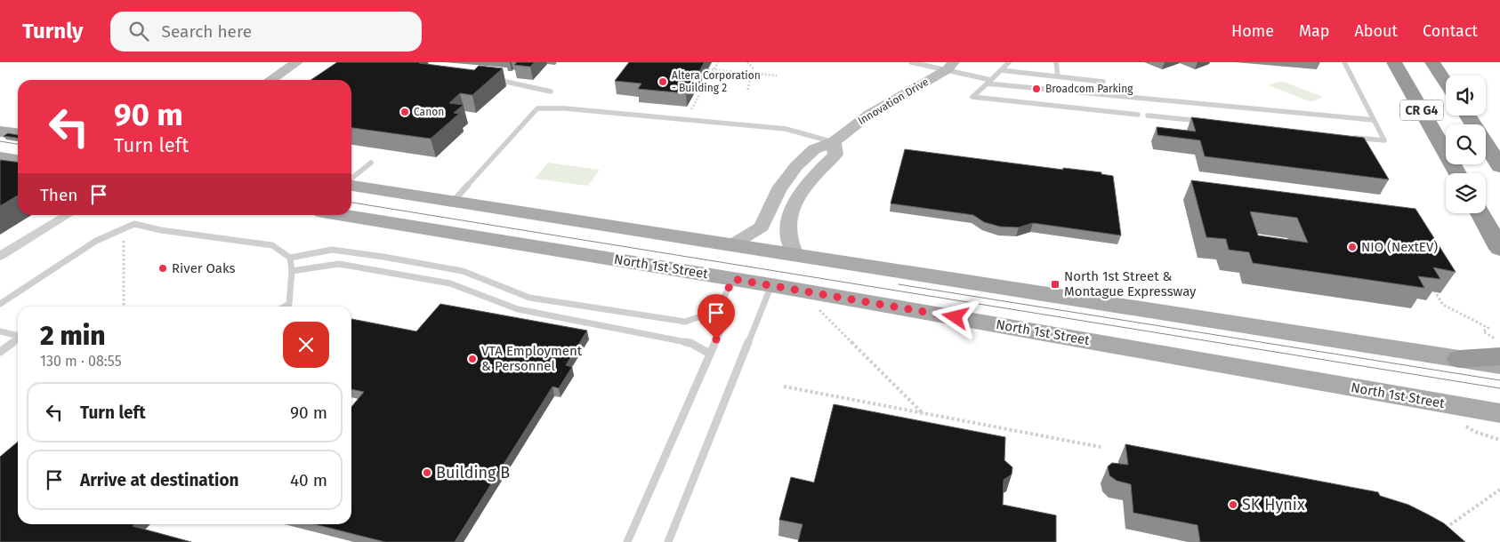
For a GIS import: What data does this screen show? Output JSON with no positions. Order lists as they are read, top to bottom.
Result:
{
  "streets": {
    "highway": ["CR G4"],
    "main road": ["North 1st Street"],
    "street": ["Innovation Drive"]
  },
  "places": {
    "other": [
      "Altera Corporation - Building 2",
      "Broadcom Parking",
      "Canon",
      "NIO (NextEV)",
      "River Oaks",
      "VTA Employment & Personnel",
      "Building B",
      "SK Hynix"
    ],
    "transit": ["North 1st Street & Montague Expressway"]
  },
  "page": {
    "header": "Turnly",
    "search": "Search here",
    "nav": [
      "Home",
      "Map",
      "About",
      "Contact"
    ],
    "turn": ["90 m", "Turn left"],
    "then": "Then",
    "heading": ["2 min", "130 m · 08:55"],
    "list": [
      {
        "name": "Turn left",
        "value": "90 m"
      },
      {
        "name": "Arrive at destination",
        "value": "40 m"
      }
    ]
  }
}
